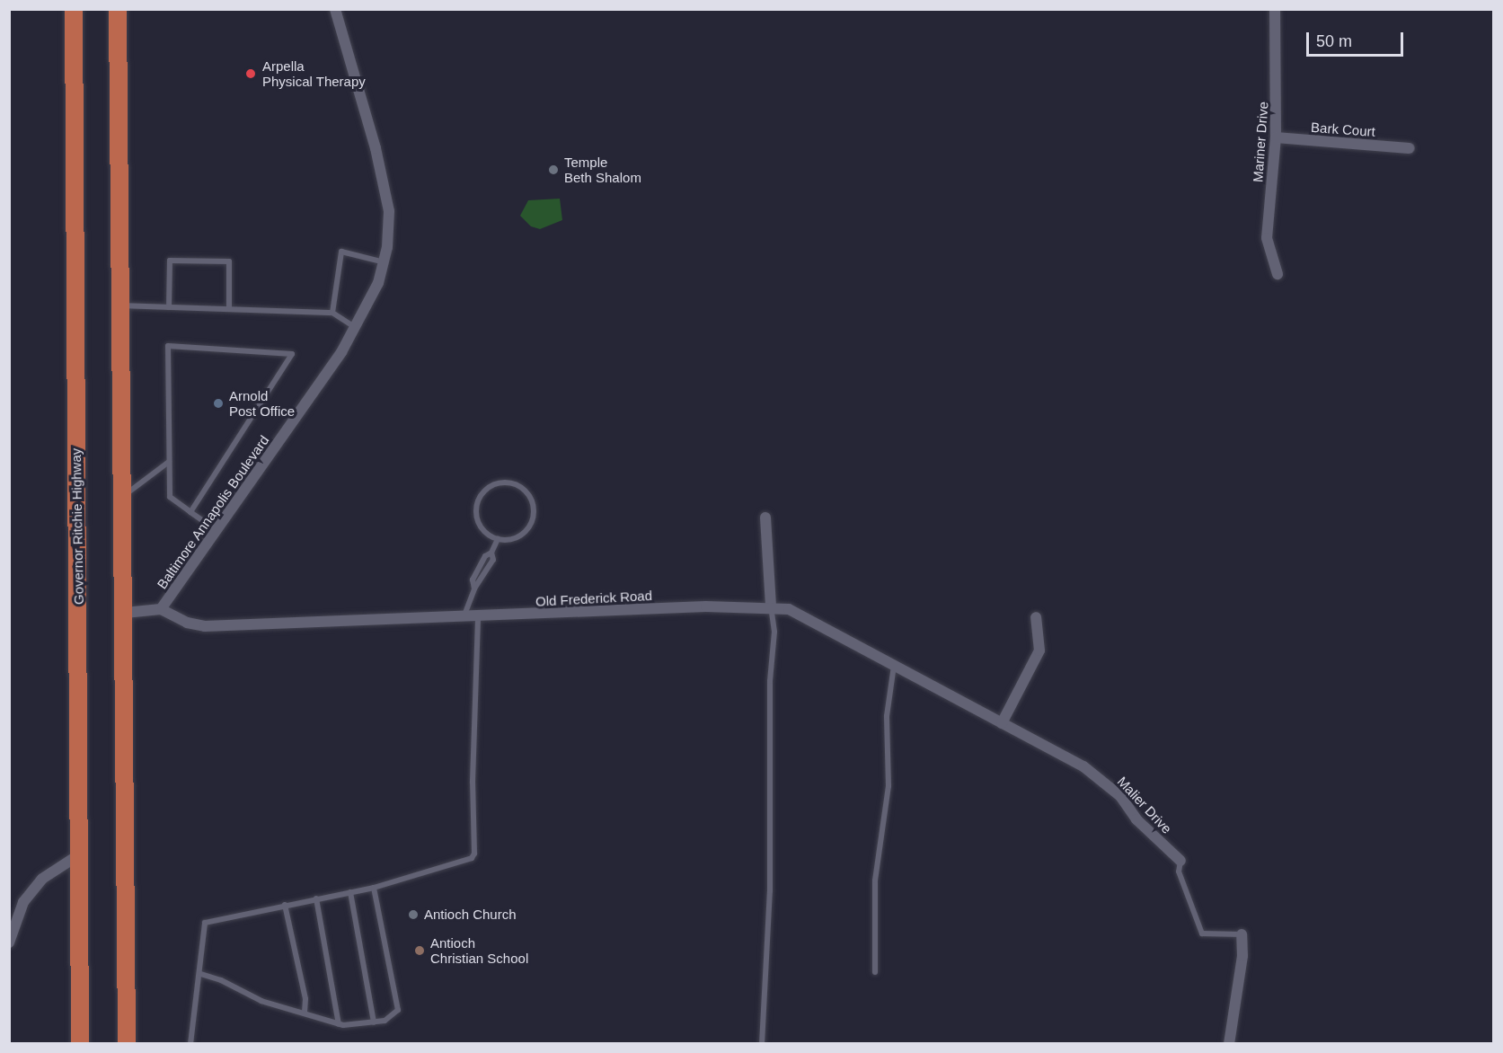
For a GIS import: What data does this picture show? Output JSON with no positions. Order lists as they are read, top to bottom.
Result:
{
  "streets": {
    "highway": ["Governor Ritchie Highway"],
    "street": [
      "Bark Court",
      "Mariner Drive",
      "Baltimore Annapolis Boulevard",
      "Old Frederick Road",
      "Malier Drive"
    ]
  },
  "crossings": [
    ["Bark Court", "Mariner Drive"],
    ["Baltimore Annapolis Boulevard", "Old Frederick Road"],
    ["Old Frederick Road", "Malier Drive"]
  ],
  "places": [
    "Arpella Physical Therapy",
    "Temple Beth Shalom",
    "Arnold Post Office",
    "Antioch Church",
    "Antioch Christian School"
  ],
  "scale_bar": "50 m"
}
